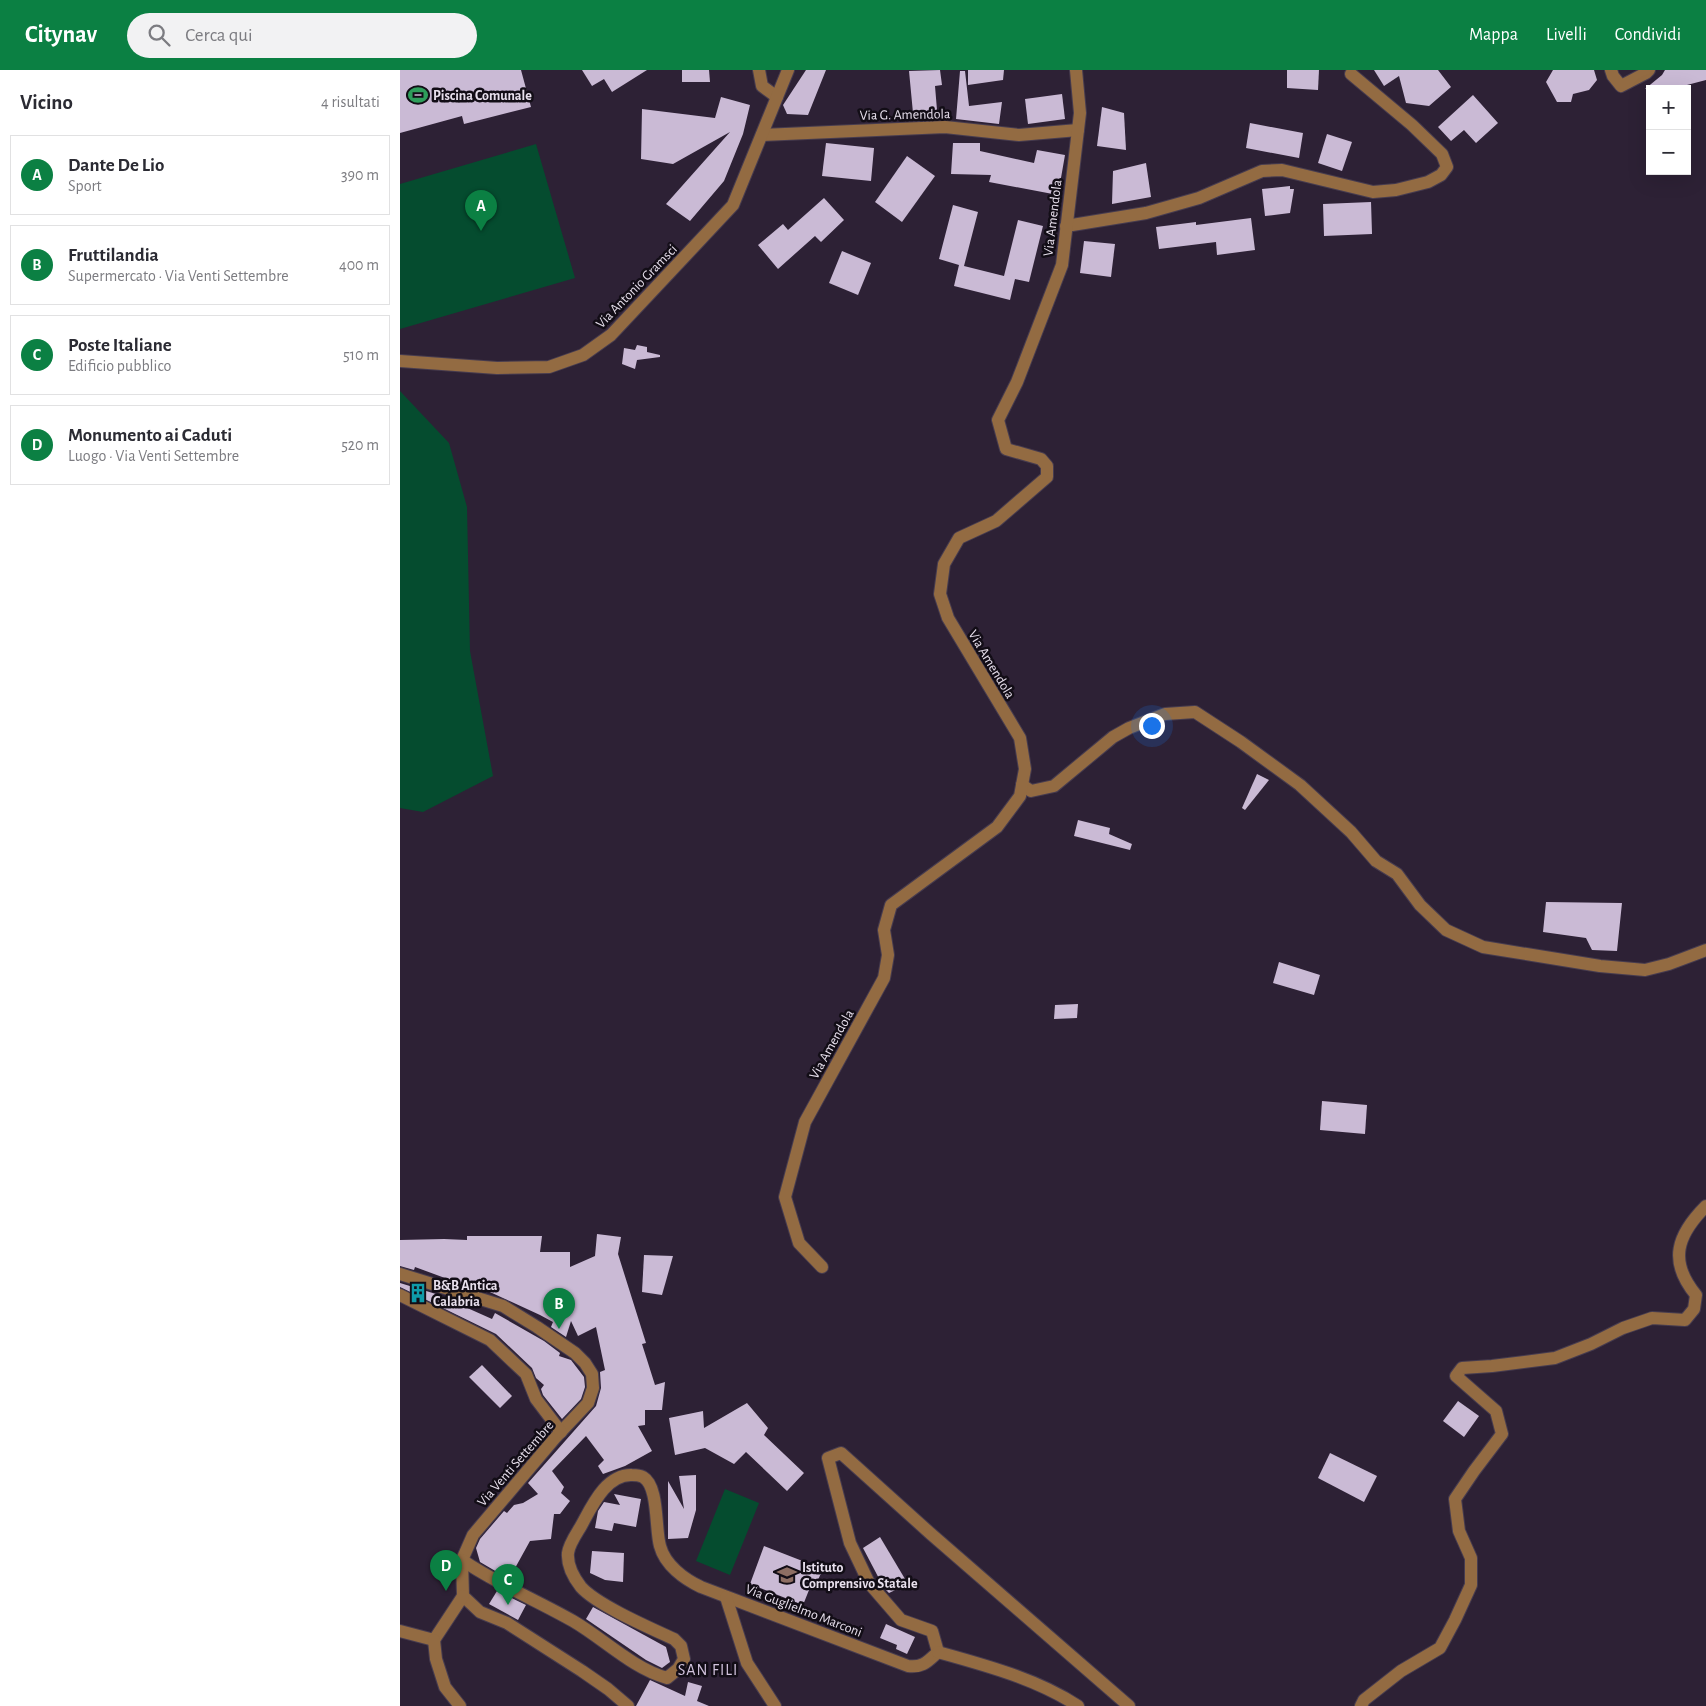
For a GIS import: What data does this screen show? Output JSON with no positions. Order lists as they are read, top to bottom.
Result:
{
  "streets": {
    "street": [
      "Via G. Amendola",
      "Via Amendola",
      "Via Antonio Gramsci",
      "Via Venti Settembre",
      "Via Guglielmo Marconi"
    ]
  },
  "crossings": [
    ["Via G. Amendola", "Via Amendola"],
    ["Via G. Amendola", "Via Antonio Gramsci"],
    ["Via Venti Settembre", "Via Guglielmo Marconi"]
  ],
  "districts": ["SAN FILI"],
  "places": {
    "sports": ["Piscina Comunale"],
    "building": ["B&B Antica Calabria"],
    "school or university": ["Istituto Comprensivo Statale"]
  },
  "page": {
    "header": "Citynav",
    "search": "Cerca qui",
    "nav": ["Mappa", "Livelli", "Condividi"],
    "heading": ["Vicino", "4 risultati"],
    "map_buttons": ["+", "−"],
    "list": [
      {
        "mark": "A",
        "name": "Dante De Lio",
        "note": "Sport",
        "value": "390 m"
      },
      {
        "mark": "B",
        "name": "Fruttilandia",
        "note": "Supermercato · Via Venti Settembre",
        "value": "400 m"
      },
      {
        "mark": "C",
        "name": "Poste Italiane",
        "note": "Edificio pubblico",
        "value": "510 m"
      },
      {
        "mark": "D",
        "name": "Monumento ai Caduti",
        "note": "Luogo · Via Venti Settembre",
        "value": "520 m"
      }
    ],
    "pins": [
      "A",
      "B",
      "D",
      "C"
    ]
  }
}
